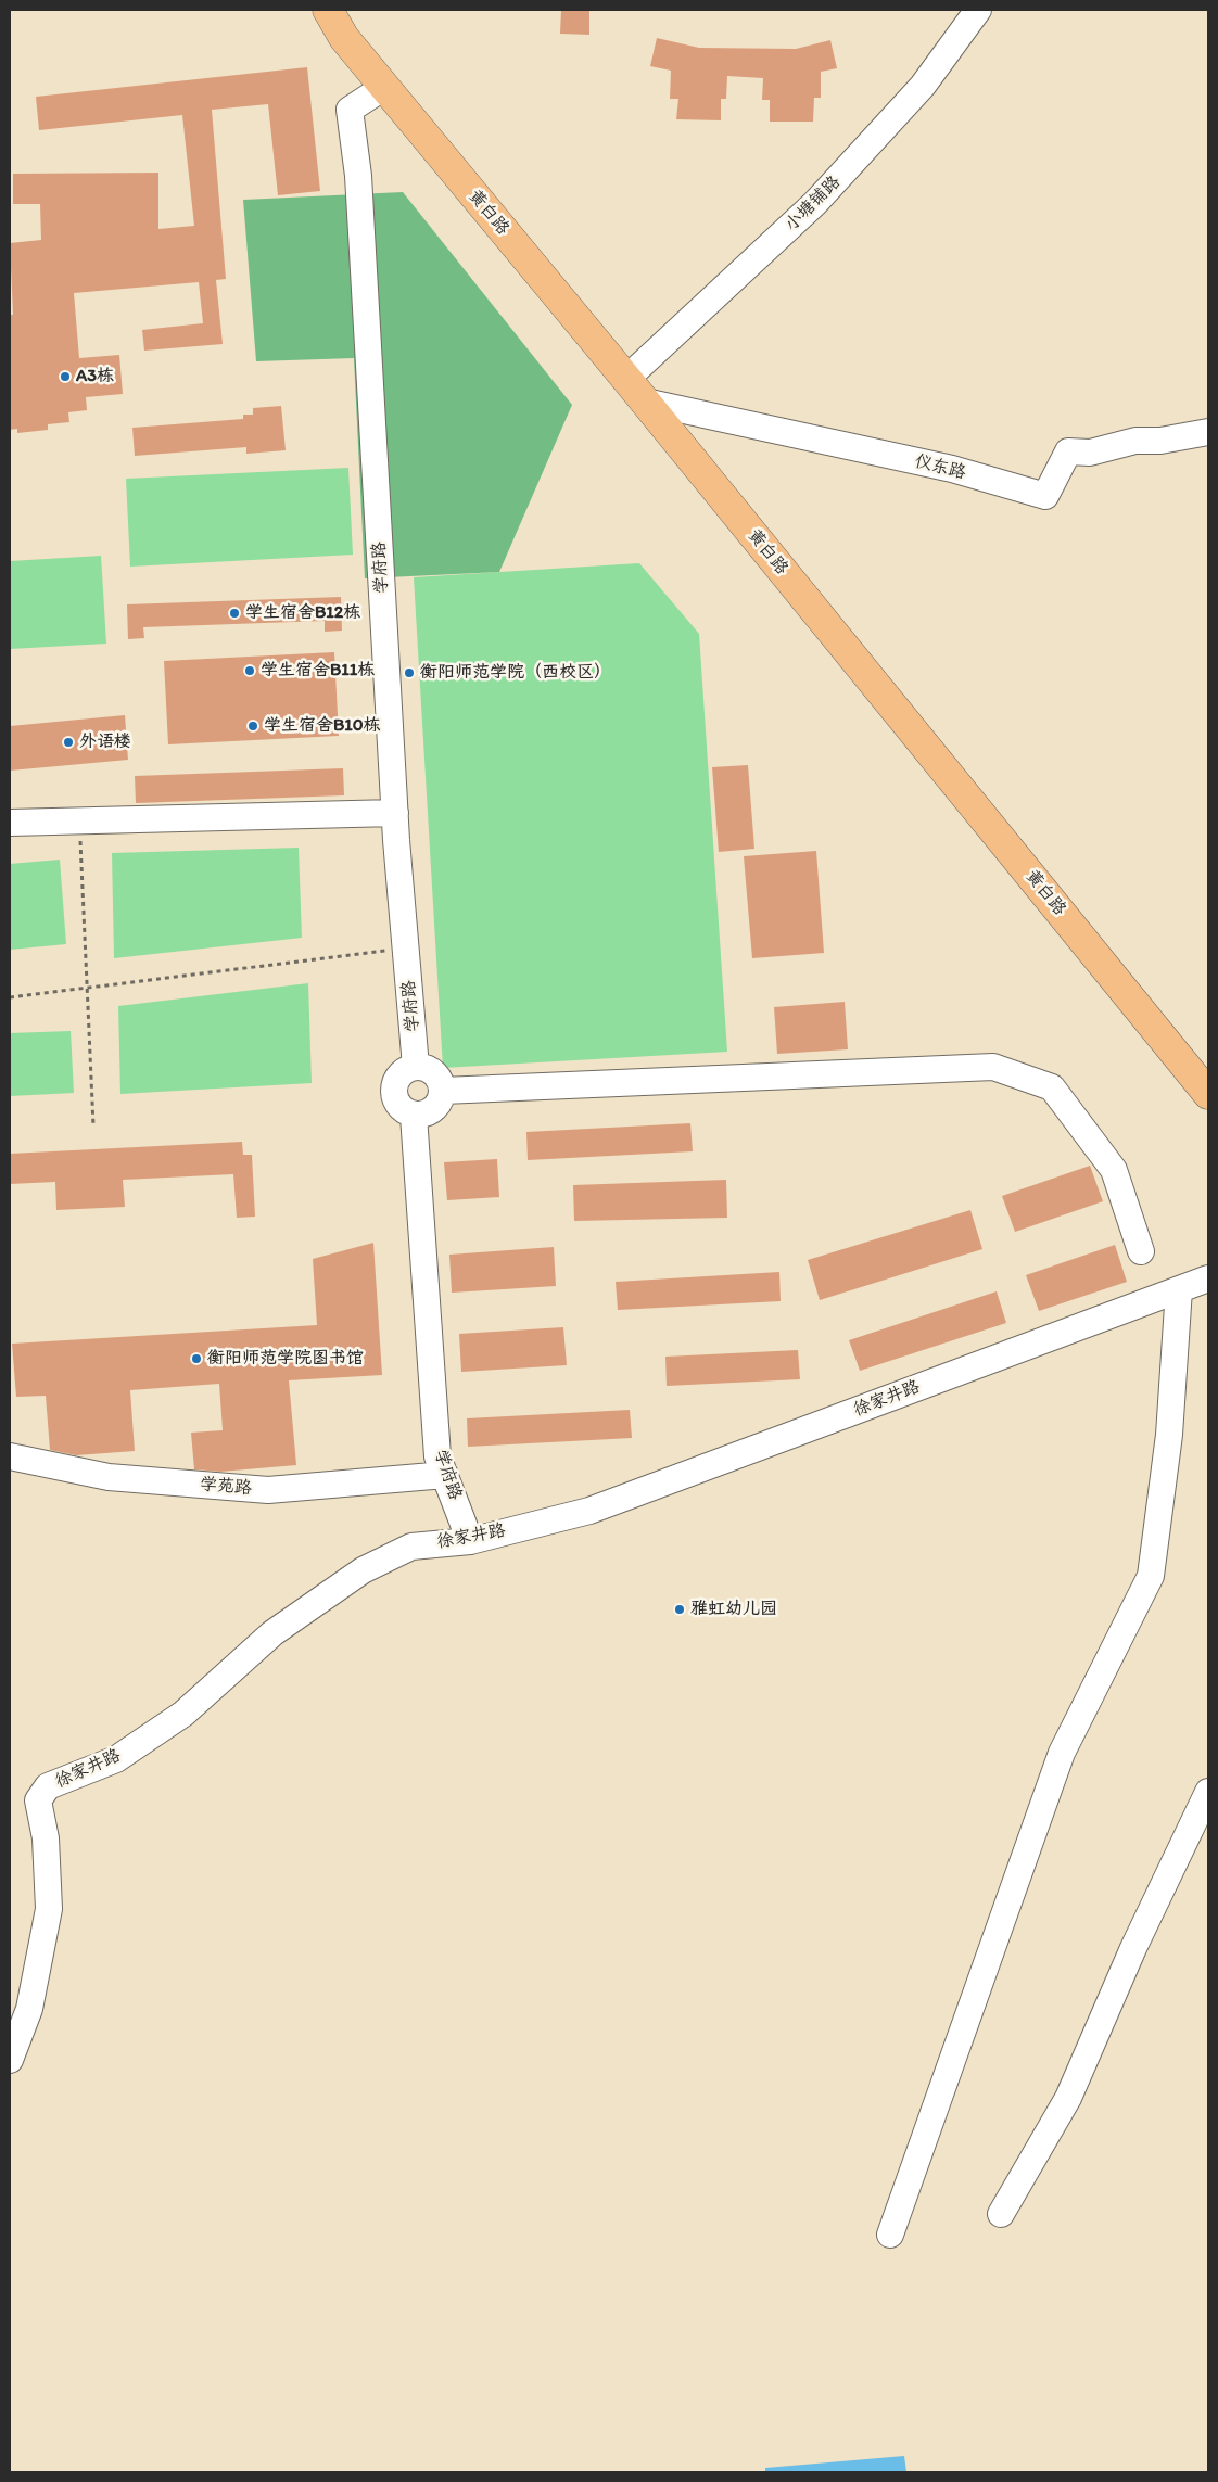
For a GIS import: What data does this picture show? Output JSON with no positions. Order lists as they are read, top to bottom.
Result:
{
  "streets": {
    "main road": ["黄白路"],
    "street": [
      "小塘铺路",
      "仪东路",
      "学府路",
      "徐家井路",
      "学苑路"
    ]
  },
  "crossings": [
    ["小塘铺路", "黄白路"],
    ["黄白路", "仪东路"],
    ["黄白路", "学府路"],
    ["学府路", "徐家井路"],
    ["学府路", "学苑路"]
  ],
  "places": [
    "A3栋",
    "学生宿舍B12栋",
    "学生宿舍B11栋",
    "衡阳师范学院（西校区）",
    "学生宿舍B10栋",
    "外语楼",
    "衡阳师范学院图书馆",
    "雅虹幼儿园"
  ]
}
